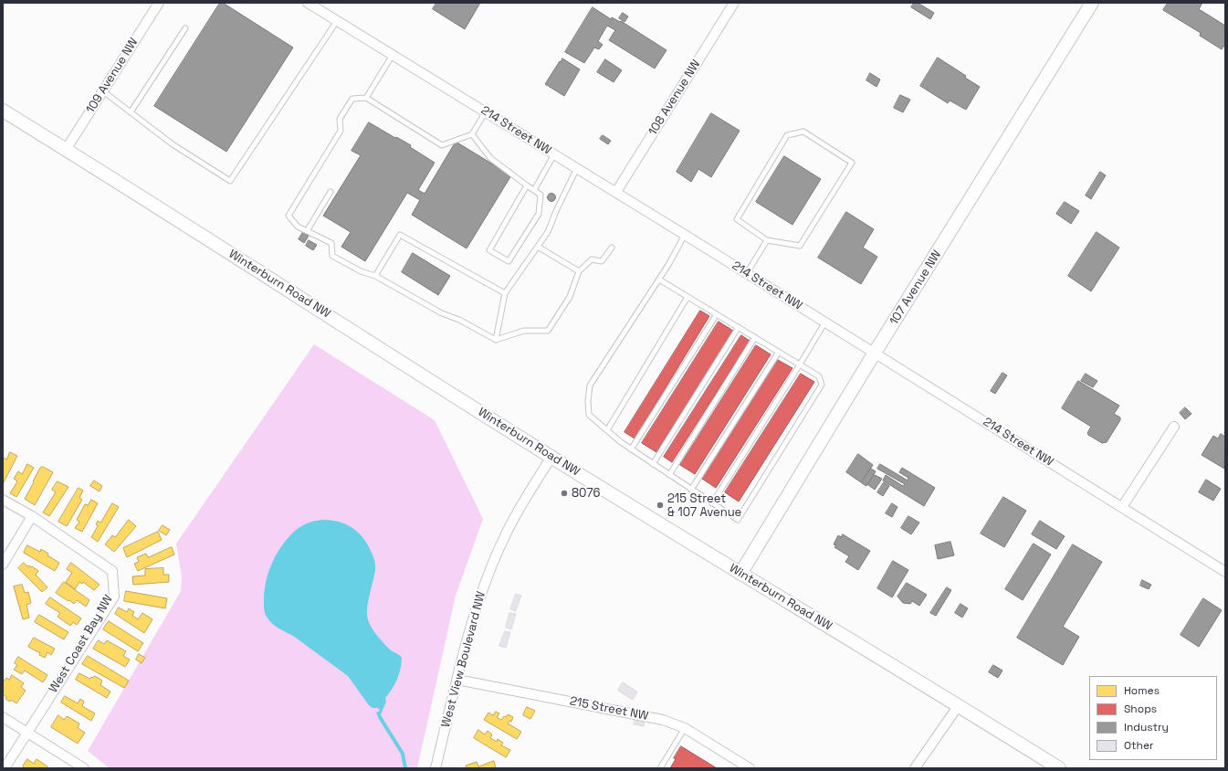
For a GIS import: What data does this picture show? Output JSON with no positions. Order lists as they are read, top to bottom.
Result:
{
  "streets": {
    "main road": ["Winterburn Road NW", "107 Avenue NW"],
    "street": [
      "109 Avenue NW",
      "108 Avenue NW",
      "214 Street NW",
      "West Coast Bay NW",
      "West View Boulevard NW",
      "215 Street NW"
    ]
  },
  "crossings": [
    ["109 Avenue NW", "Winterburn Road NW"],
    ["108 Avenue NW", "214 Street NW"],
    ["214 Street NW", "107 Avenue NW"],
    ["Winterburn Road NW", "107 Avenue NW"],
    ["Winterburn Road NW", "West View Boulevard NW"],
    ["West View Boulevard NW", "215 Street NW"]
  ],
  "places": ["8076", "215 Street & 107 Avenue"],
  "legend": [
    "Homes",
    "Shops",
    "Industry",
    "Other"
  ]
}
